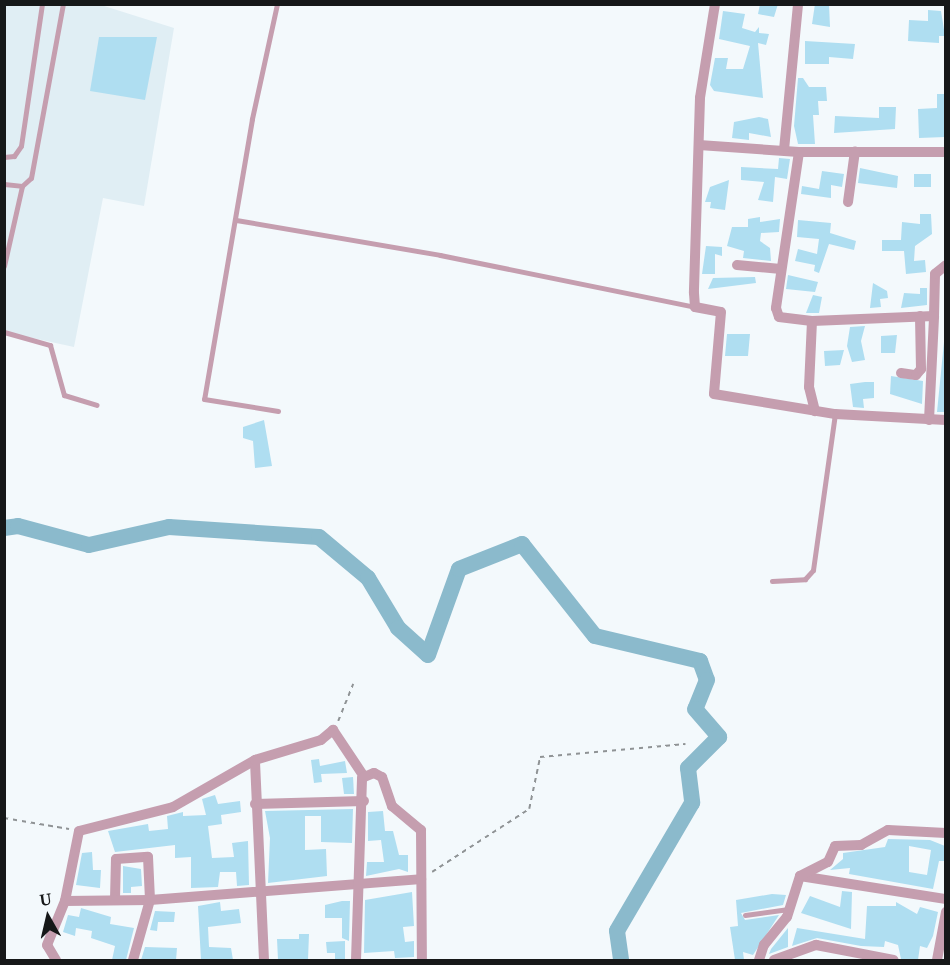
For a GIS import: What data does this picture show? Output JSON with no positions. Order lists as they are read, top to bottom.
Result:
{
  "north": "top"
}
